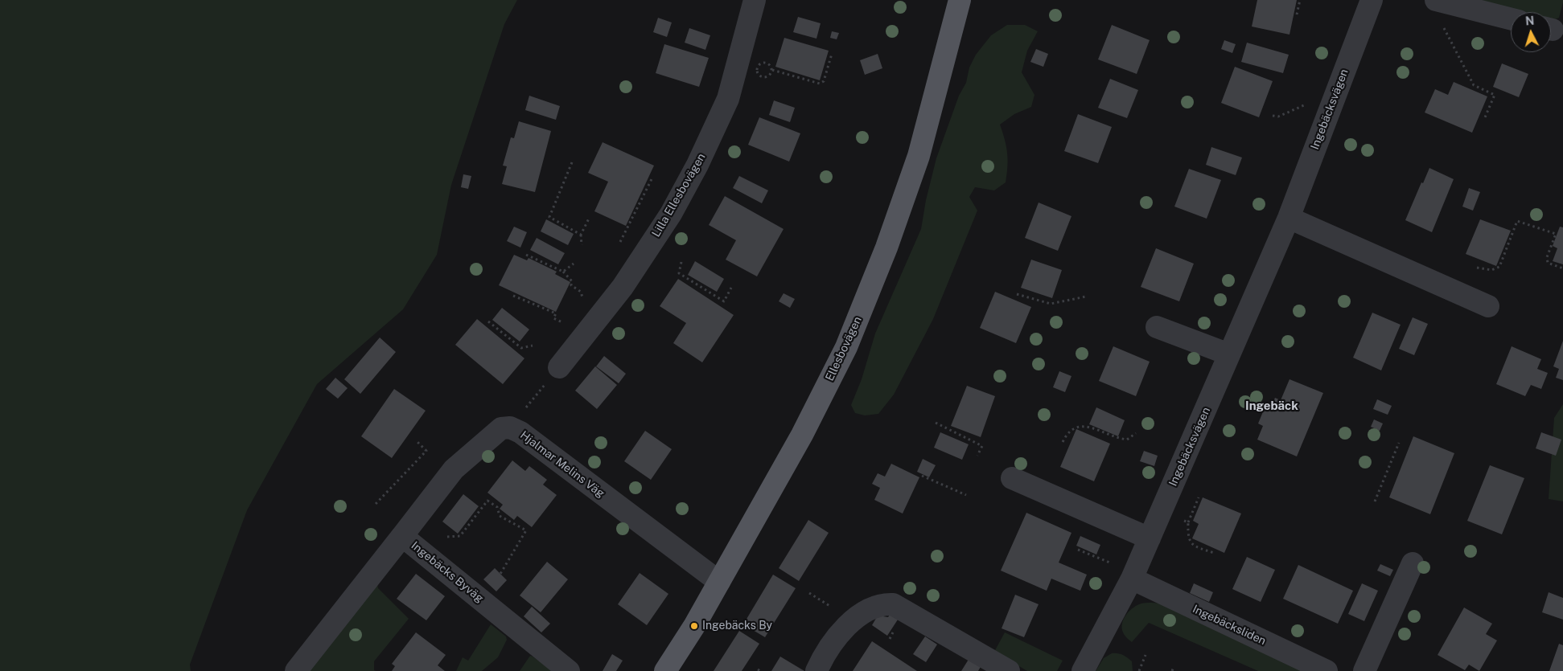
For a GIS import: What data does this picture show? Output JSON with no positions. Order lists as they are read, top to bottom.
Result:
{
  "streets": {
    "main road": ["Ellesbovägen"],
    "street": [
      "Ingebäcksvägen",
      "Lilla Ellesbovägen",
      "Hjalmar Melins Väg",
      "Ingebäcks Byväg",
      "Ingebäcksliden"
    ]
  },
  "crossings": [
    ["Ingebäcksvägen", "Ingebäcksliden"],
    ["Ellesbovägen", "Hjalmar Melins Väg"],
    ["Hjalmar Melins Väg", "Ingebäcks Byväg"]
  ],
  "districts": ["Ingebäck"],
  "places": ["Ingebäcks By"],
  "north": "top"
}
